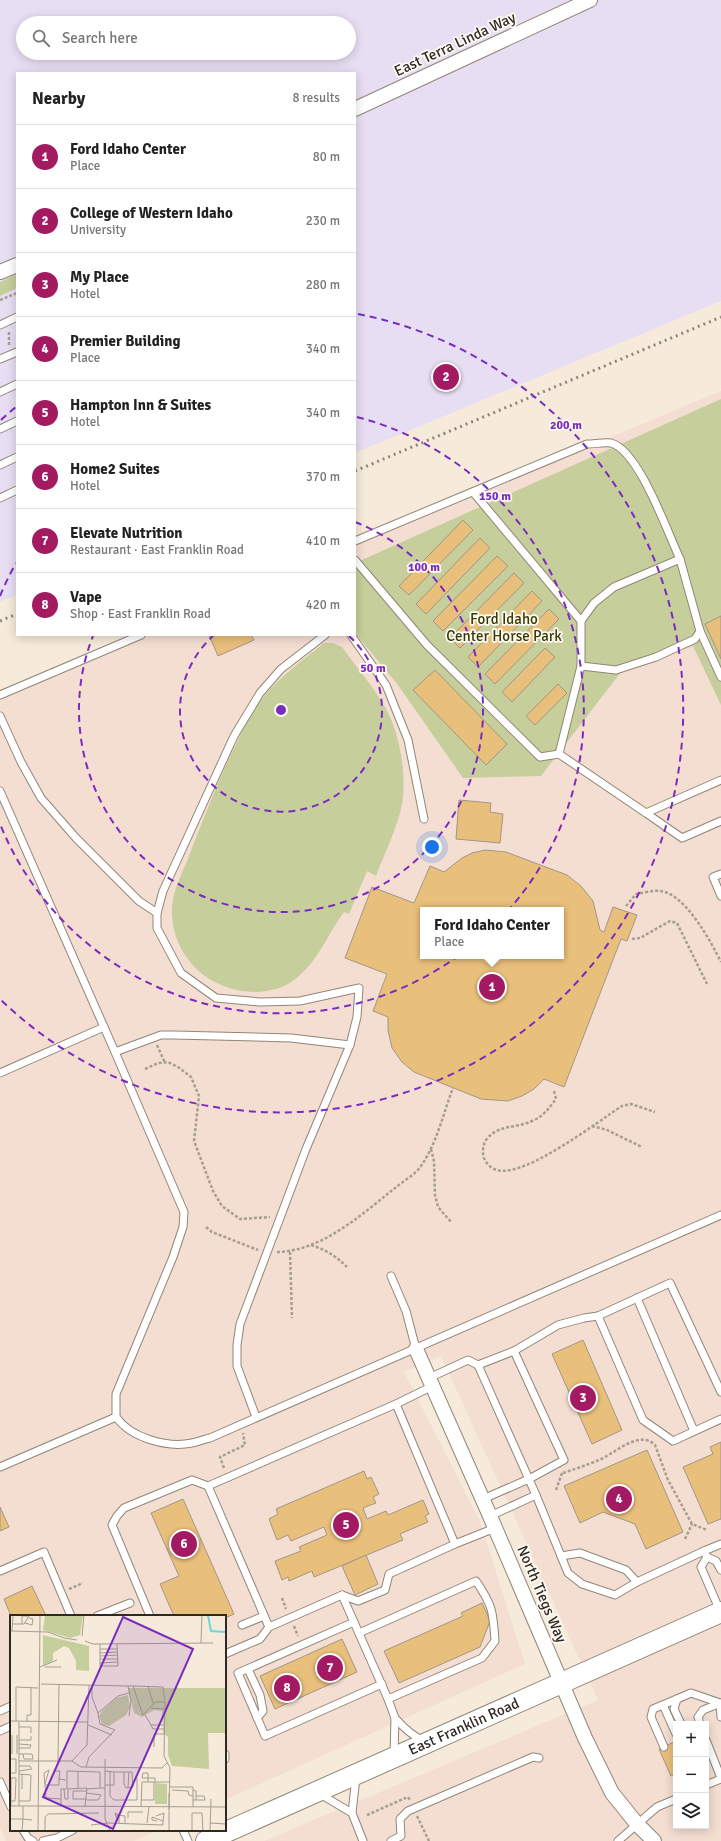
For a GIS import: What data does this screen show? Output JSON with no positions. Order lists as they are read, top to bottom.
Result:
{
  "streets": {
    "main road": ["East Franklin Road"],
    "street": ["East Terra Linda Way", "North Tiegs Way"]
  },
  "crossings": [
    ["North Tiegs Way", "East Franklin Road"]
  ],
  "parks": ["Ford Idaho Center Horse Park"],
  "page": {
    "search": "Search here",
    "heading": ["Nearby", "8 results"],
    "list": [
      {
        "mark": "1",
        "name": "Ford Idaho Center",
        "note": "Place",
        "value": "80 m"
      },
      {
        "mark": "2",
        "name": "College of Western Idaho",
        "note": "University",
        "value": "230 m"
      },
      {
        "mark": "3",
        "name": "My Place",
        "note": "Hotel",
        "value": "280 m"
      },
      {
        "mark": "4",
        "name": "Premier Building",
        "note": "Place",
        "value": "340 m"
      },
      {
        "mark": "5",
        "name": "Hampton Inn & Suites",
        "note": "Hotel",
        "value": "340 m"
      },
      {
        "mark": "6",
        "name": "Home2 Suites",
        "note": "Hotel",
        "value": "370 m"
      },
      {
        "mark": "7",
        "name": "Elevate Nutrition",
        "note": "Restaurant · East Franklin Road",
        "value": "410 m"
      },
      {
        "mark": "8",
        "name": "Vape",
        "note": "Shop · East Franklin Road",
        "value": "420 m"
      }
    ],
    "pins": [
      "2",
      "1",
      "3",
      "4",
      "5",
      "6",
      "7",
      "8"
    ],
    "popup": ["Ford Idaho Center", "Place"],
    "map_buttons": ["+", "−"]
  },
  "rings": [
    "200 m",
    "150 m",
    "100 m",
    "50 m"
  ]
}
